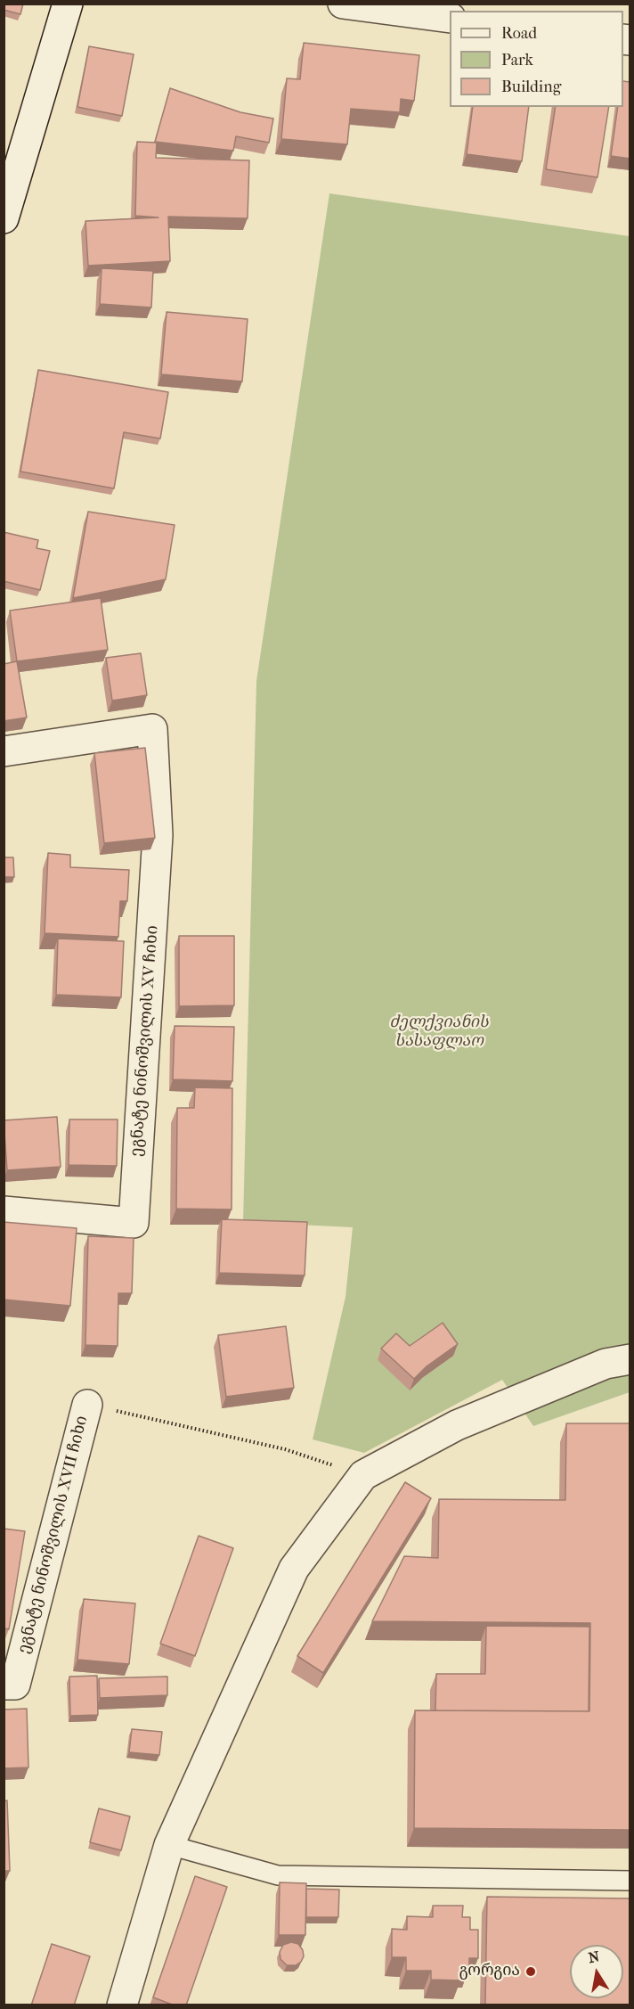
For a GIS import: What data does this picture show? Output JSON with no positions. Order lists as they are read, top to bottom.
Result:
{
  "streets": {
    "street": ["ეგნატე ნინოშვილის XV ჩიხი", "ეგნატე ნინოშვილის XVII ჩიხი"]
  },
  "parks": ["ძელქვიანის სასაფლაო"],
  "places": ["გორგია"],
  "legend": ["Road", "Park", "Building"],
  "north": "top"
}
